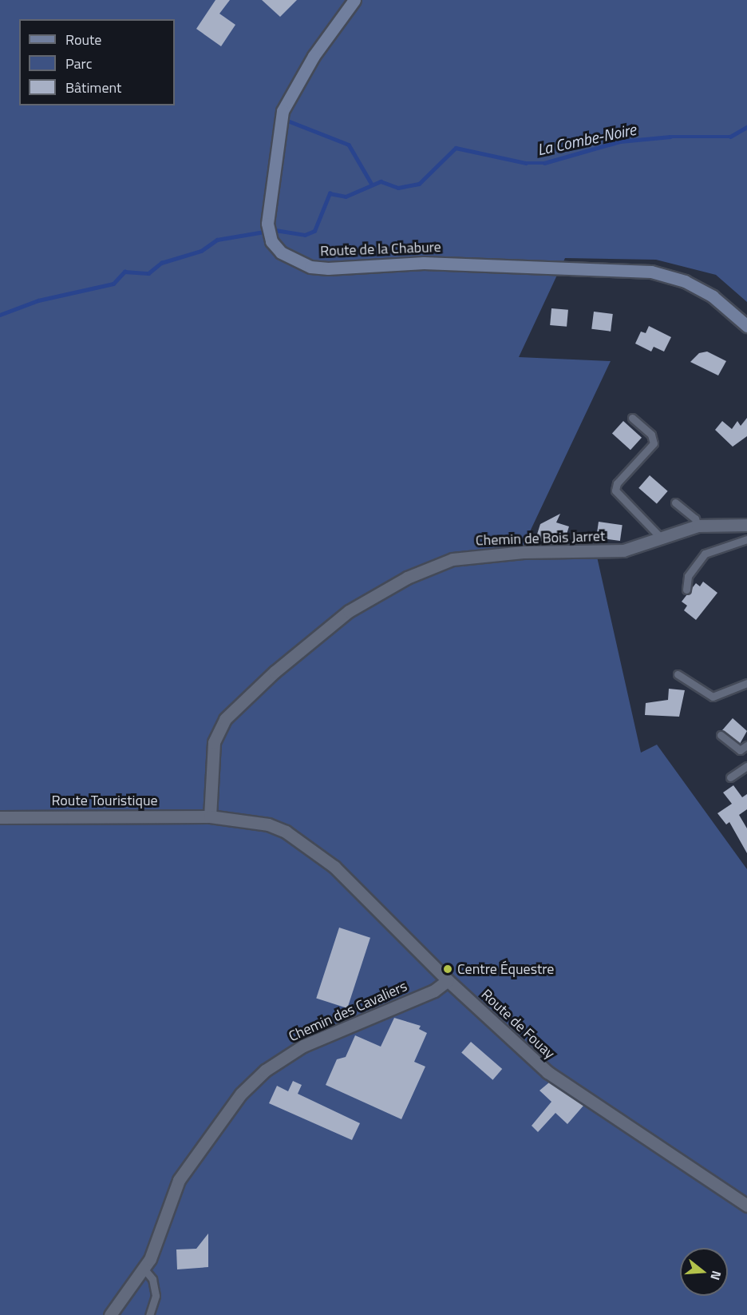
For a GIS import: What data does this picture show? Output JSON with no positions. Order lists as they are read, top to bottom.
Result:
{
  "streets": {
    "main road": ["Route de la Chabure"],
    "street": [
      "Chemin de Bois Jarret",
      "Route Touristique",
      "Chemin des Cavaliers",
      "Route de Fouay"
    ]
  },
  "crossings": [
    ["Chemin de Bois Jarret", "Route Touristique"],
    ["Chemin de Bois Jarret", "Route de Fouay"],
    ["Route Touristique", "Route de Fouay"],
    ["Chemin des Cavaliers", "Route de Fouay"]
  ],
  "water": ["La Combe-Noire"],
  "places": ["Centre Équestre"],
  "legend": ["Route", "Parc", "Bâtiment"],
  "north": "right"
}
